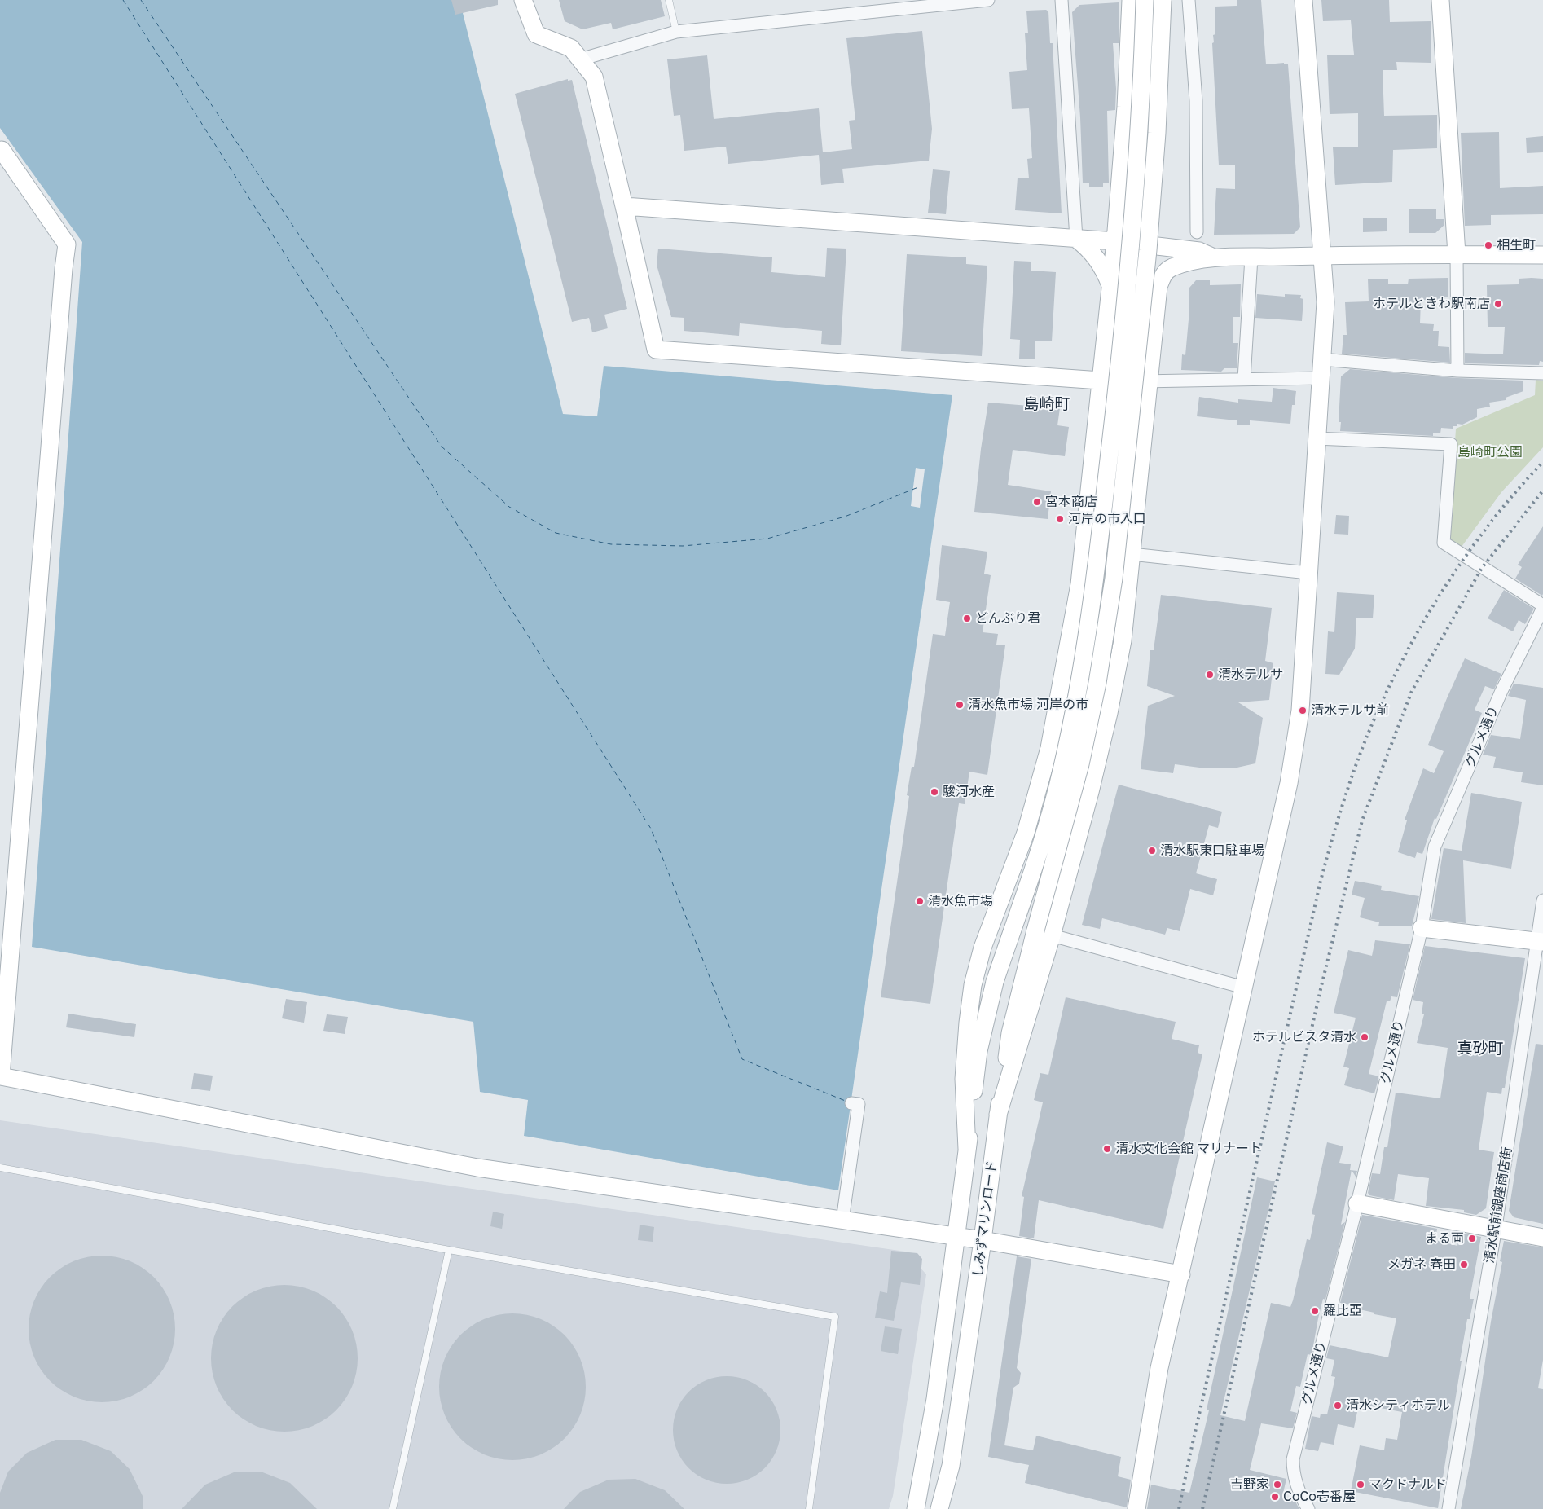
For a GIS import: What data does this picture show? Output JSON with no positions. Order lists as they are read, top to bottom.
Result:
{
  "streets": {
    "street": ["グルメ通り", "清水駅前銀座商店街", "しみずマリンロード"]
  },
  "districts": ["島崎町", "真砂町"],
  "parks": ["島崎町公園"],
  "places": [
    "相生町",
    "ホテルときわ駅南店",
    "宮本商店",
    "河岸の市入口",
    "どんぶり君",
    "清水テルサ",
    "清水魚市場 河岸の市",
    "清水テルサ前",
    "駿河水産",
    "清水駅東口駐車場",
    "清水魚市場",
    "ホテルビスタ清水",
    "清水文化会館 マリナート",
    "まる両",
    "メガネ 春田",
    "羅比亞",
    "清水シティホテル",
    "吉野家",
    "マクドナルド",
    "CoCo壱番屋"
  ]
}
